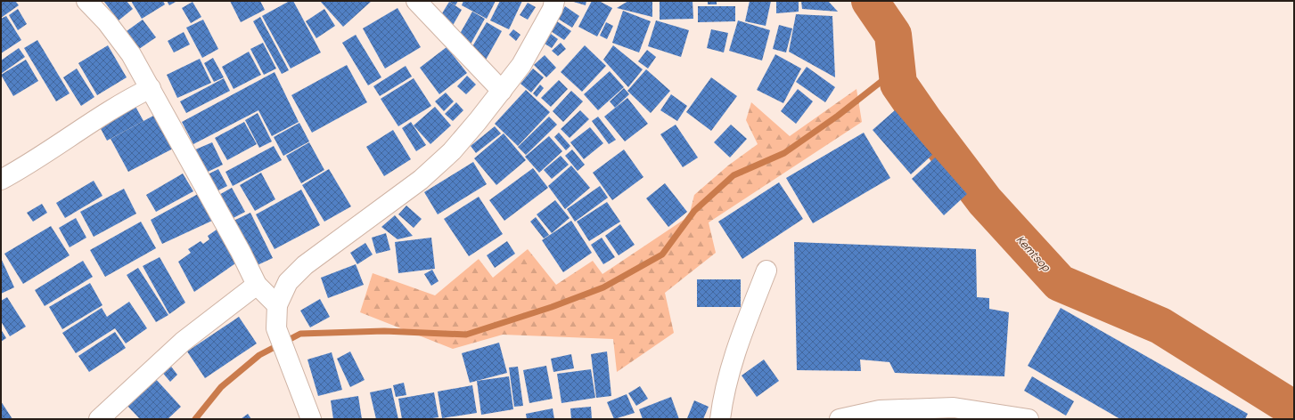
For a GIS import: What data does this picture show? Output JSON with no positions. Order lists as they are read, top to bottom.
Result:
{
  "water": ["Kemtsop"]
}
